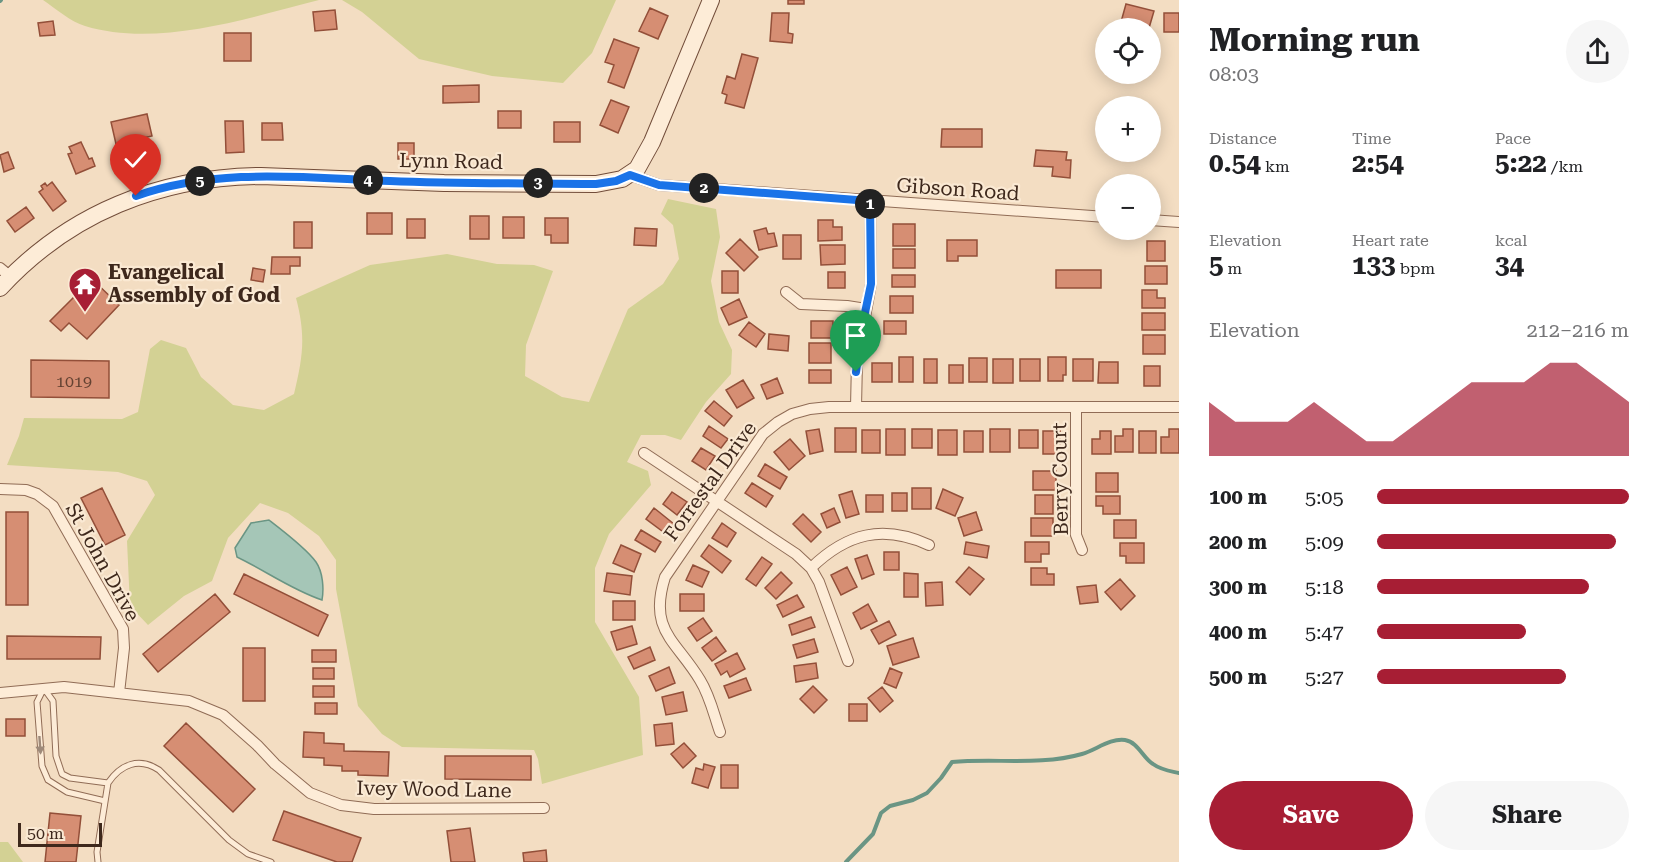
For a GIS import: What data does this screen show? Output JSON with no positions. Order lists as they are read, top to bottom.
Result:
{
  "streets": {
    "street": [
      "Lynn Road",
      "Gibson Road",
      "Berry Court",
      "Forrestal Drive",
      "St John Drive",
      "Ivey Wood Lane"
    ]
  },
  "crossings": [
    ["Lynn Road", "Gibson Road"],
    ["Berry Court", "Forrestal Drive"],
    ["St John Drive", "Ivey Wood Lane"]
  ],
  "places": {
    "temple": ["Evangelical Assembly of God"]
  },
  "house_numbers": ["1019"],
  "scale_bar": "50 m",
  "page": {
    "heading": ["Morning run", "08:03"],
    "map_buttons": ["+", "−"],
    "stats": [
      ["Distance", "0.54 km"],
      ["Time", "2:54"],
      ["Pace", "5:22 /km"],
      ["Elevation", "5 m"],
      ["Heart rate", "133 bpm"],
      ["kcal", "34"]
    ],
    "pins": [
      "4",
      "5",
      "3",
      "2",
      "1"
    ],
    "chart": ["Elevation", "212–216 m"],
    "list": [
      {
        "name": "100 m",
        "note": "5:05"
      },
      {
        "name": "200 m",
        "note": "5:09"
      },
      {
        "name": "300 m",
        "note": "5:18"
      },
      {
        "name": "400 m",
        "note": "5:47"
      },
      {
        "name": "500 m",
        "note": "5:27"
      }
    ],
    "buttons": ["Save", "Share"],
    "scale": "50 m"
  }
}
